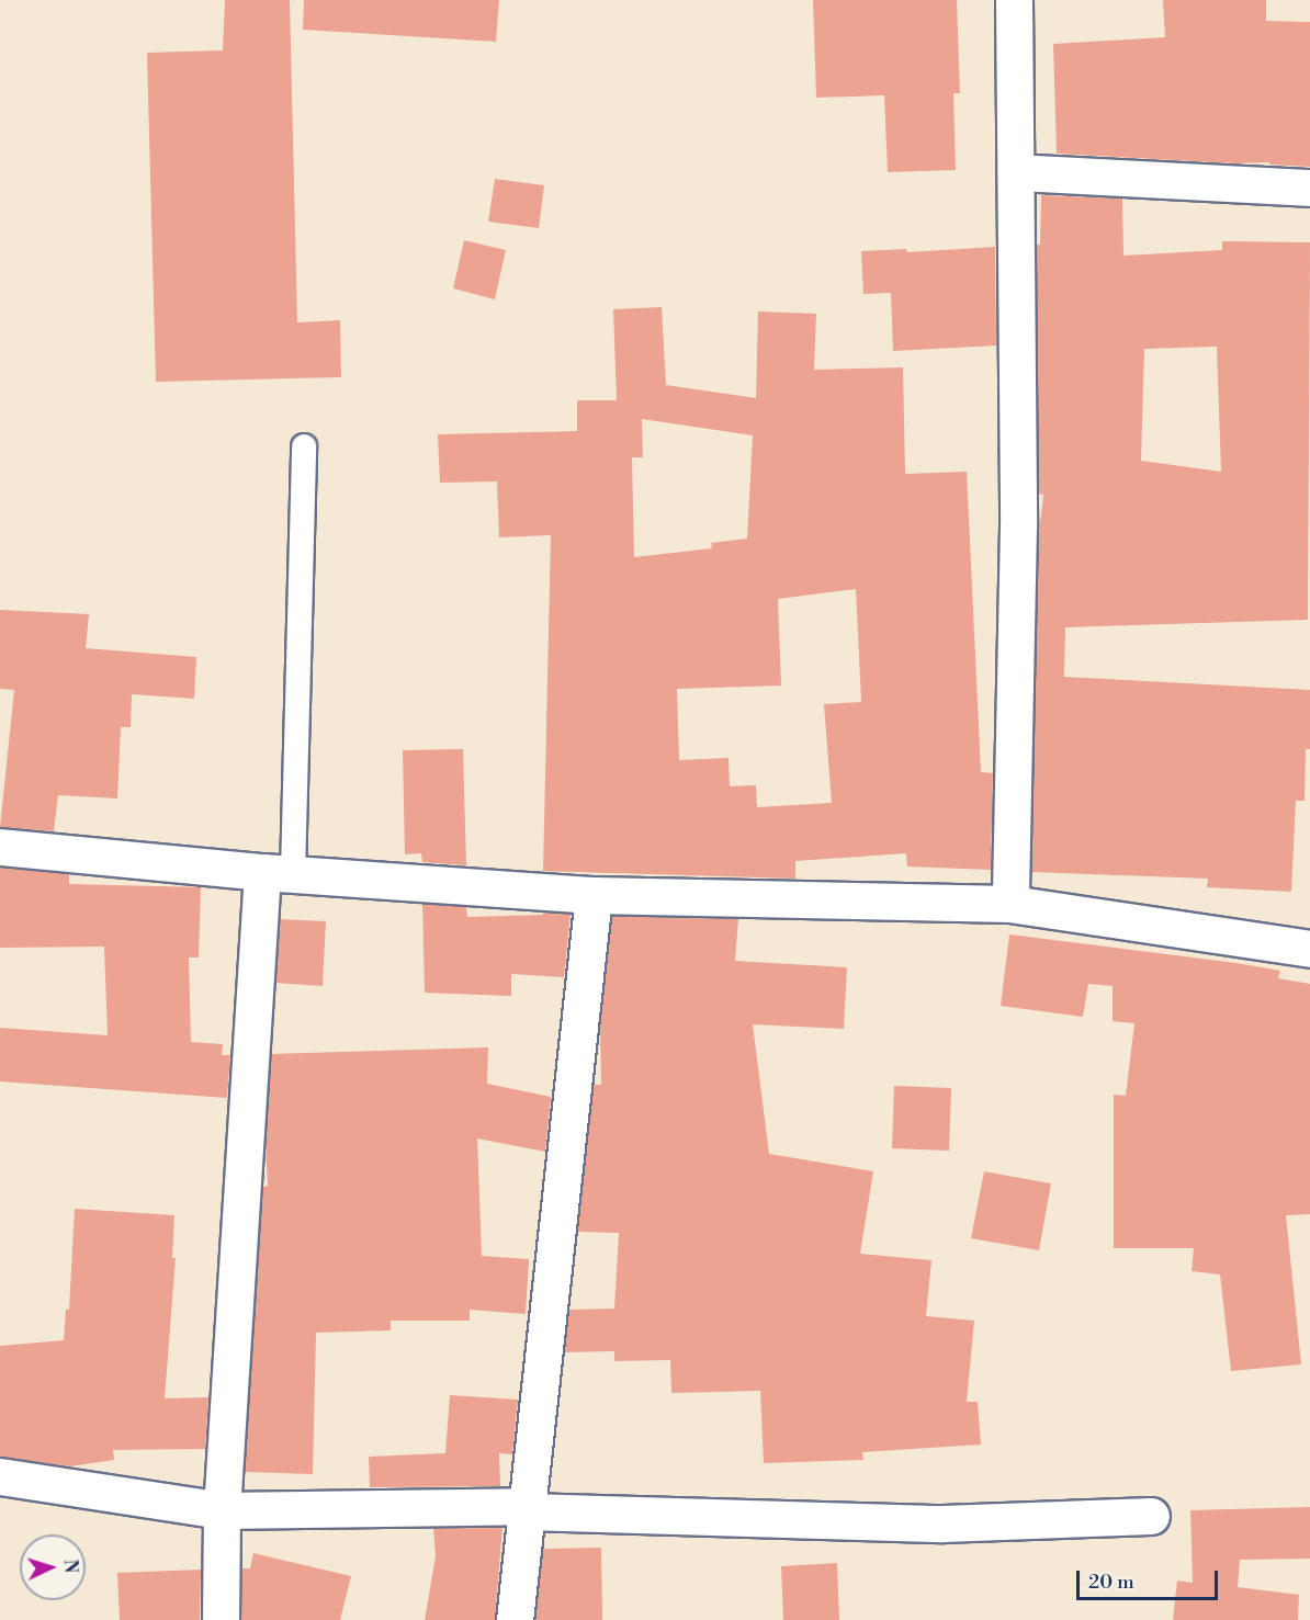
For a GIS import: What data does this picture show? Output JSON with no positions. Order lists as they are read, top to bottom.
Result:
{
  "scale_bar": "20 m",
  "north": "right"
}
